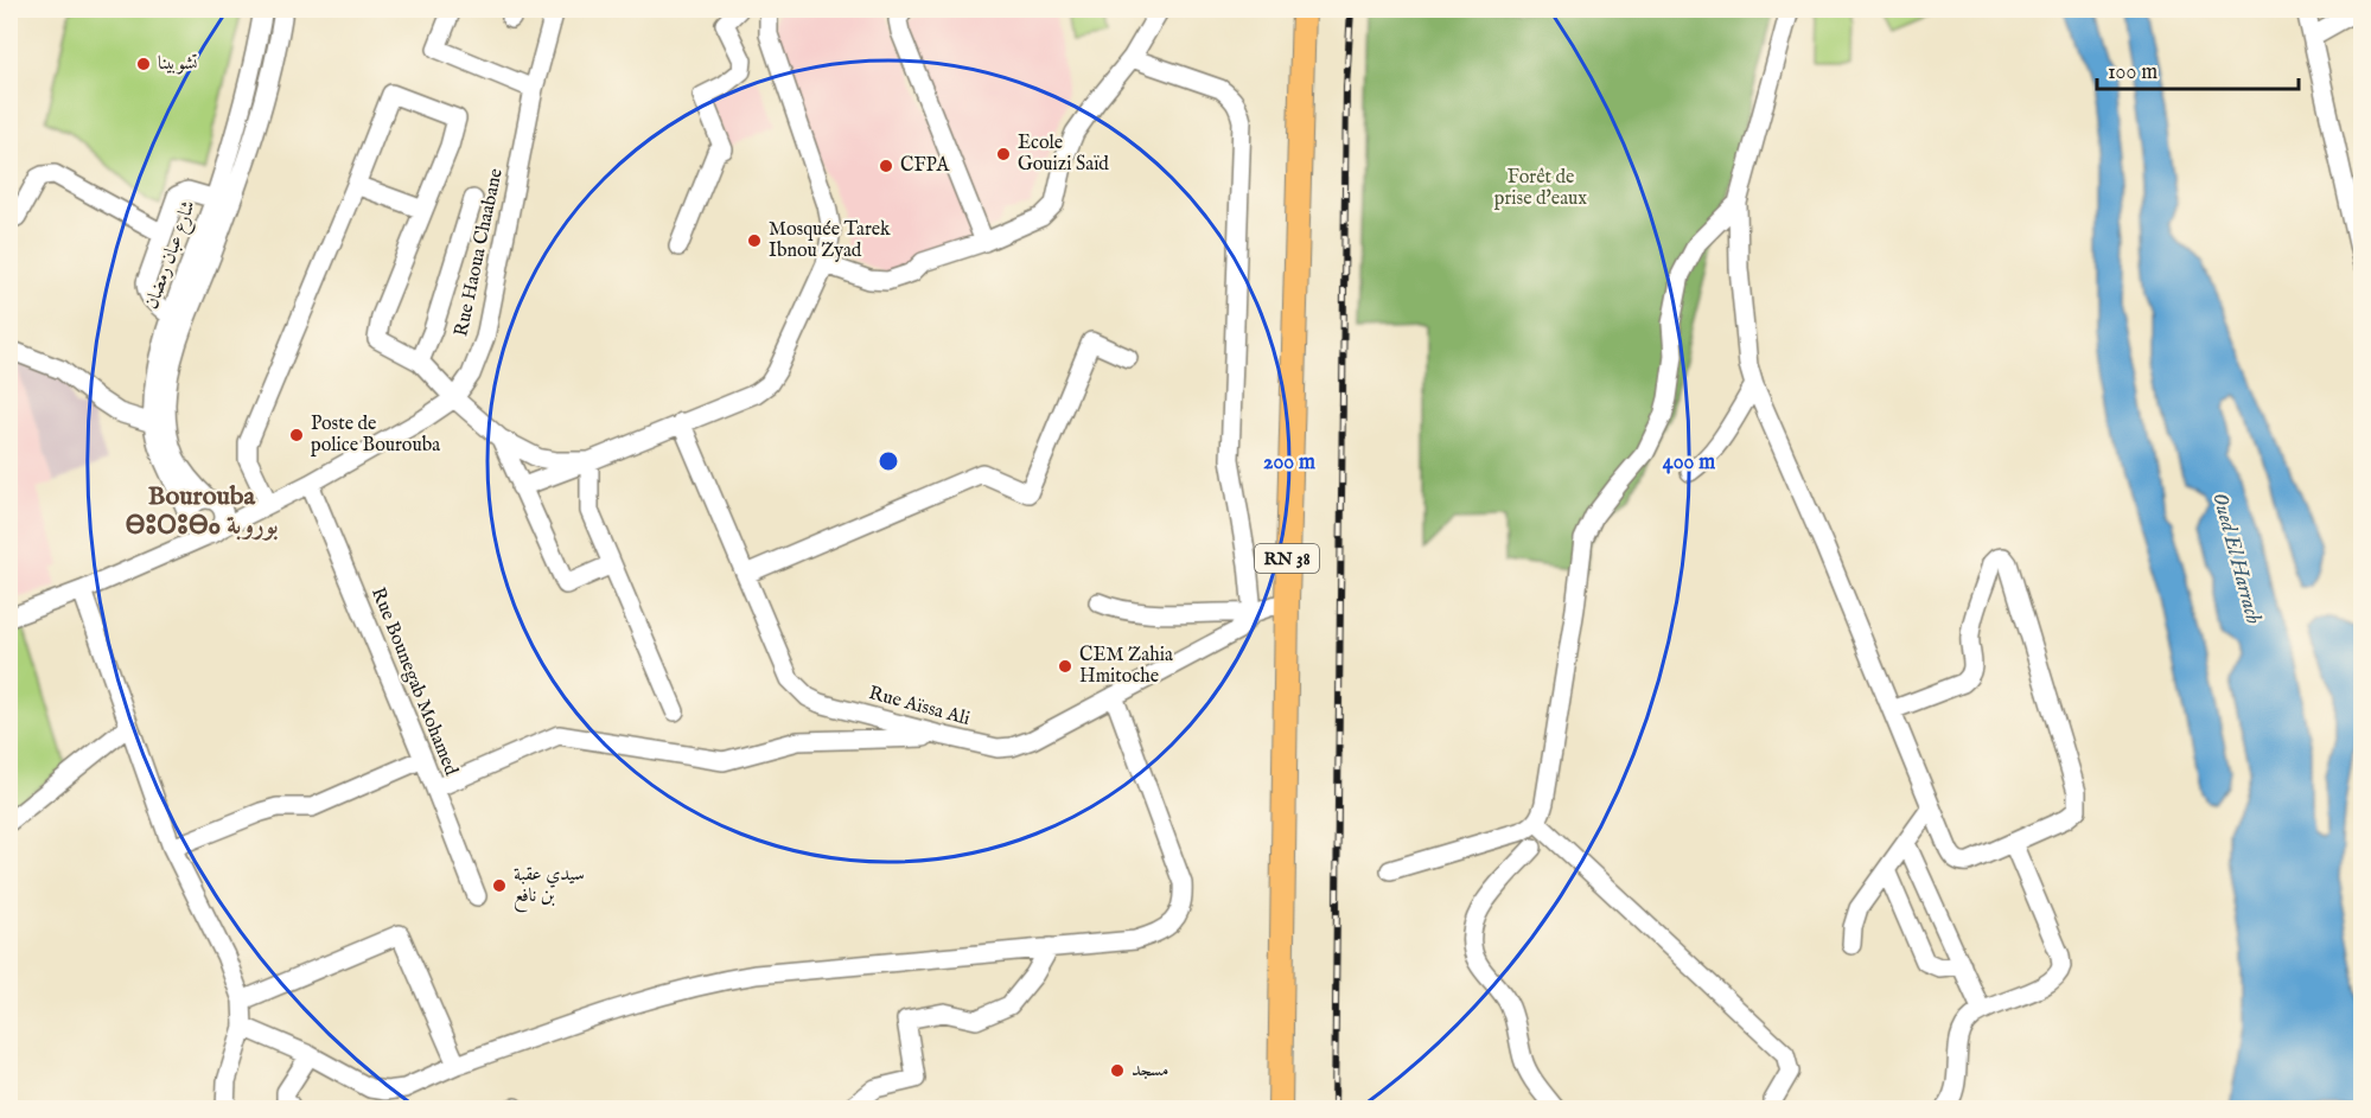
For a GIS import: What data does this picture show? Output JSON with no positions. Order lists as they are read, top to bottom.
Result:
{
  "streets": {
    "main road": ["RN 38"],
    "street": [
      "Rue Haoua Chaabane",
      "شارع عبان رمضان",
      "Rue Bounegab Mohamed",
      "Rue Aïssa Ali"
    ]
  },
  "crossings": [
    ["Rue Haoua Chaabane", "شارع عبان رمضان"],
    ["Rue Haoua Chaabane", "Rue Bounegab Mohamed"],
    ["RN 38", "Rue Aïssa Ali"]
  ],
  "districts": ["Bourouba ⴱⵓⵔⵓⴱⴰ بوروبة"],
  "water": ["Oued El Harrach"],
  "parks": ["Forêt de prise d'eaux"],
  "places": [
    "تشوبينا",
    "Ecole Gouizi Saïd",
    "CFPA",
    "Mosquée Tarek Ibnou Zyad",
    "Poste de police Bourouba",
    "CEM Zahia Hmitoche",
    "سيدي عقبة بن نافع",
    "مسجد"
  ],
  "scale_bar": "100 m",
  "rings": ["200 m", "400 m"]
}
